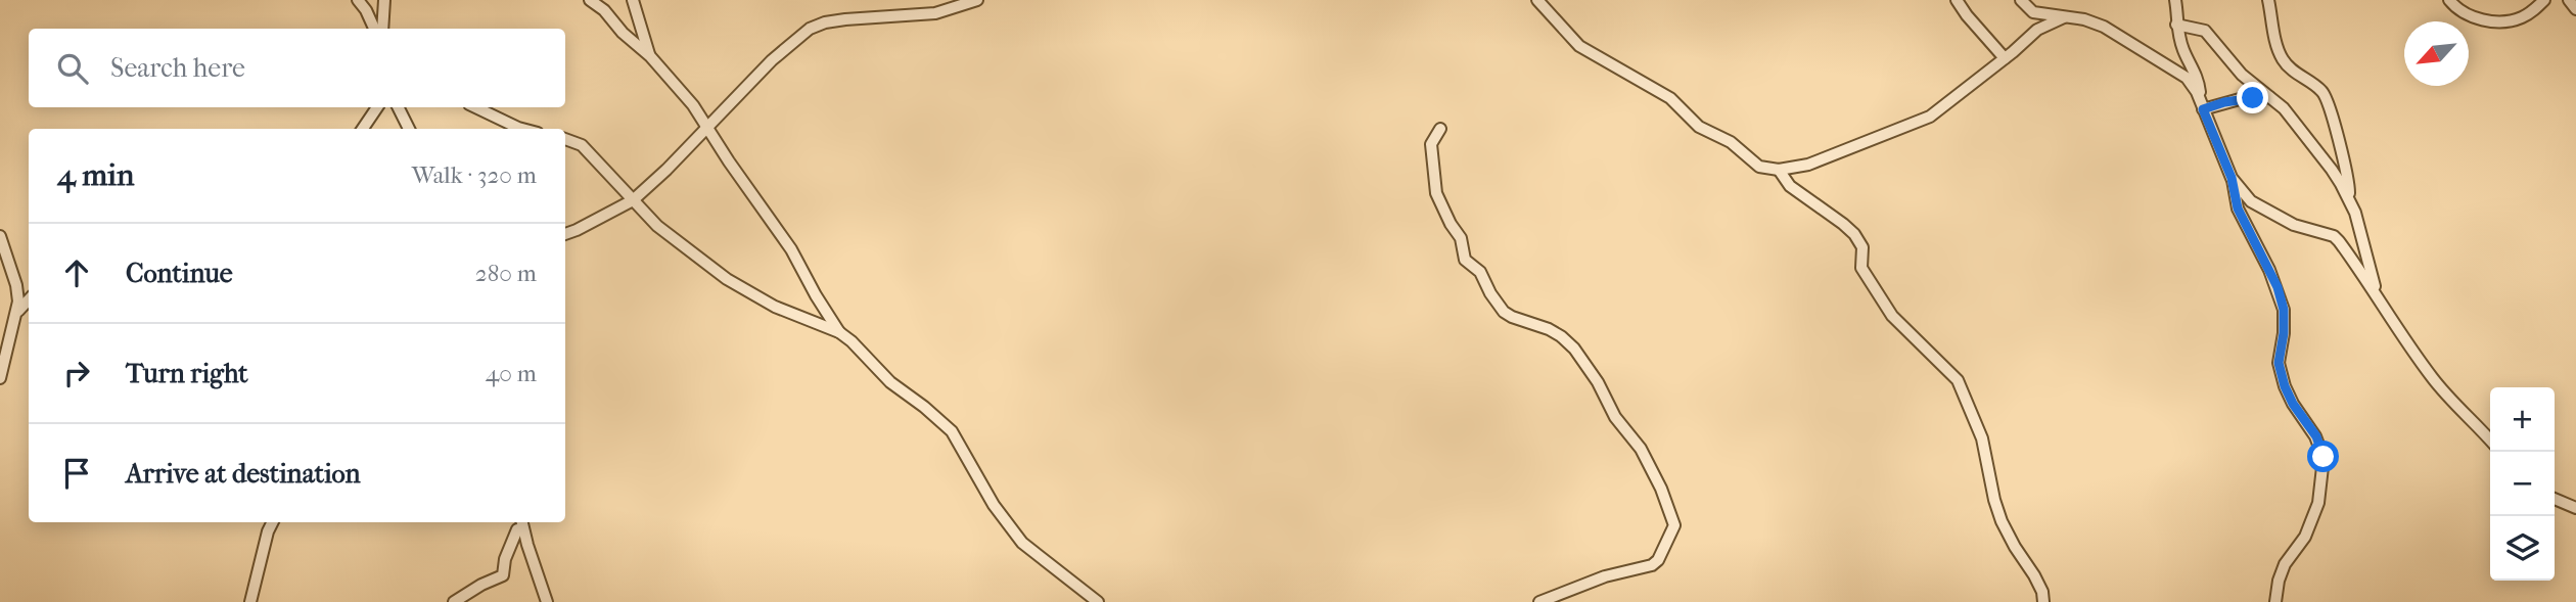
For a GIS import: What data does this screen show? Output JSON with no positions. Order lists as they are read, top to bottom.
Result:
{
  "north": "bottom left",
  "page": {
    "search": "Search here",
    "heading": ["4 min", "Walk · 320 m"],
    "list": [
      ["Continue", "280 m"],
      ["Turn right", "40 m"],
      "Arrive at destination"
    ],
    "map_buttons": ["+", "−"]
  }
}
